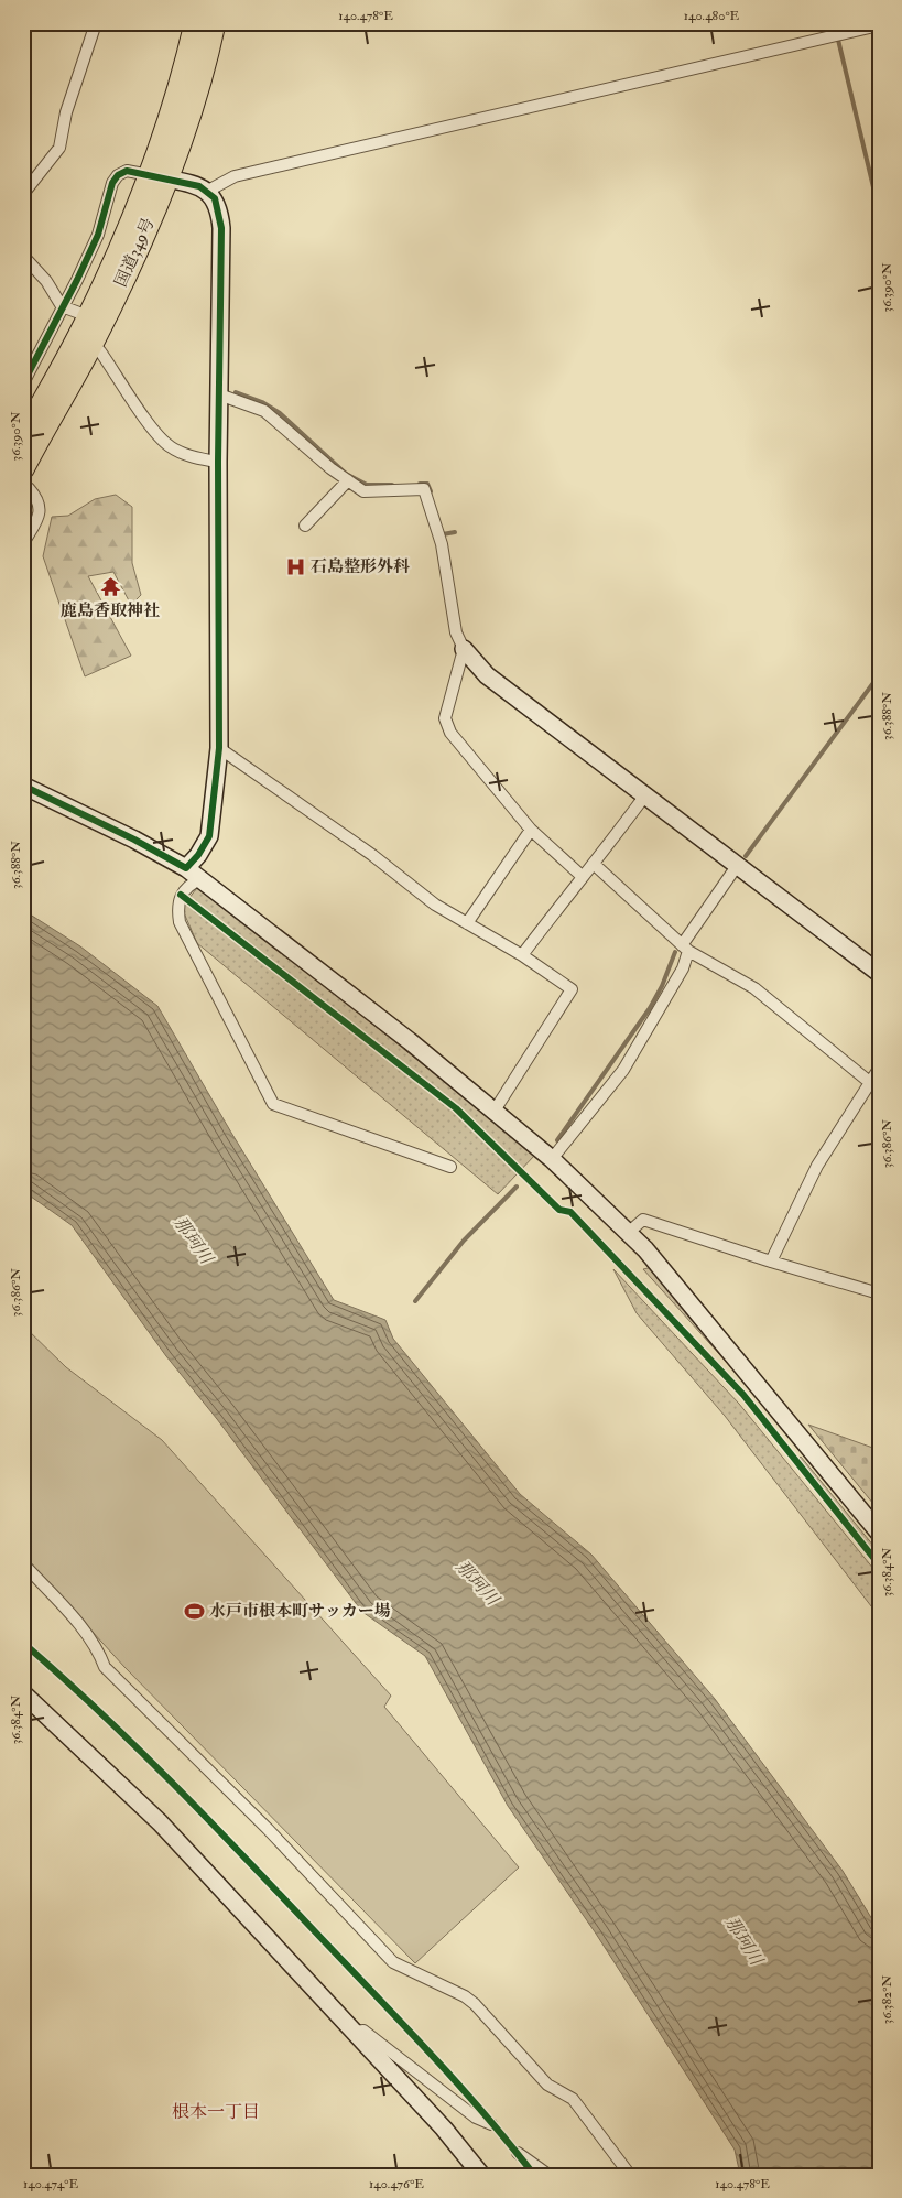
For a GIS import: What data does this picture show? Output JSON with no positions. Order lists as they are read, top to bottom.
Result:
{
  "streets": {
    "highway": ["国道349号"]
  },
  "districts": ["根本一丁目"],
  "water": ["那珂川"],
  "places": {
    "hospital": ["石島整形外科"],
    "temple": ["鹿島香取神社"],
    "sports": ["水戸市根本町サッカー場"]
  },
  "coordinates": [
    "140.478°E",
    "140.480°E",
    "36.390°N",
    "36.388°N",
    "36.386°N",
    "36.384°N",
    "36.382°N",
    "140.474°E",
    "140.476°E"
  ]
}
